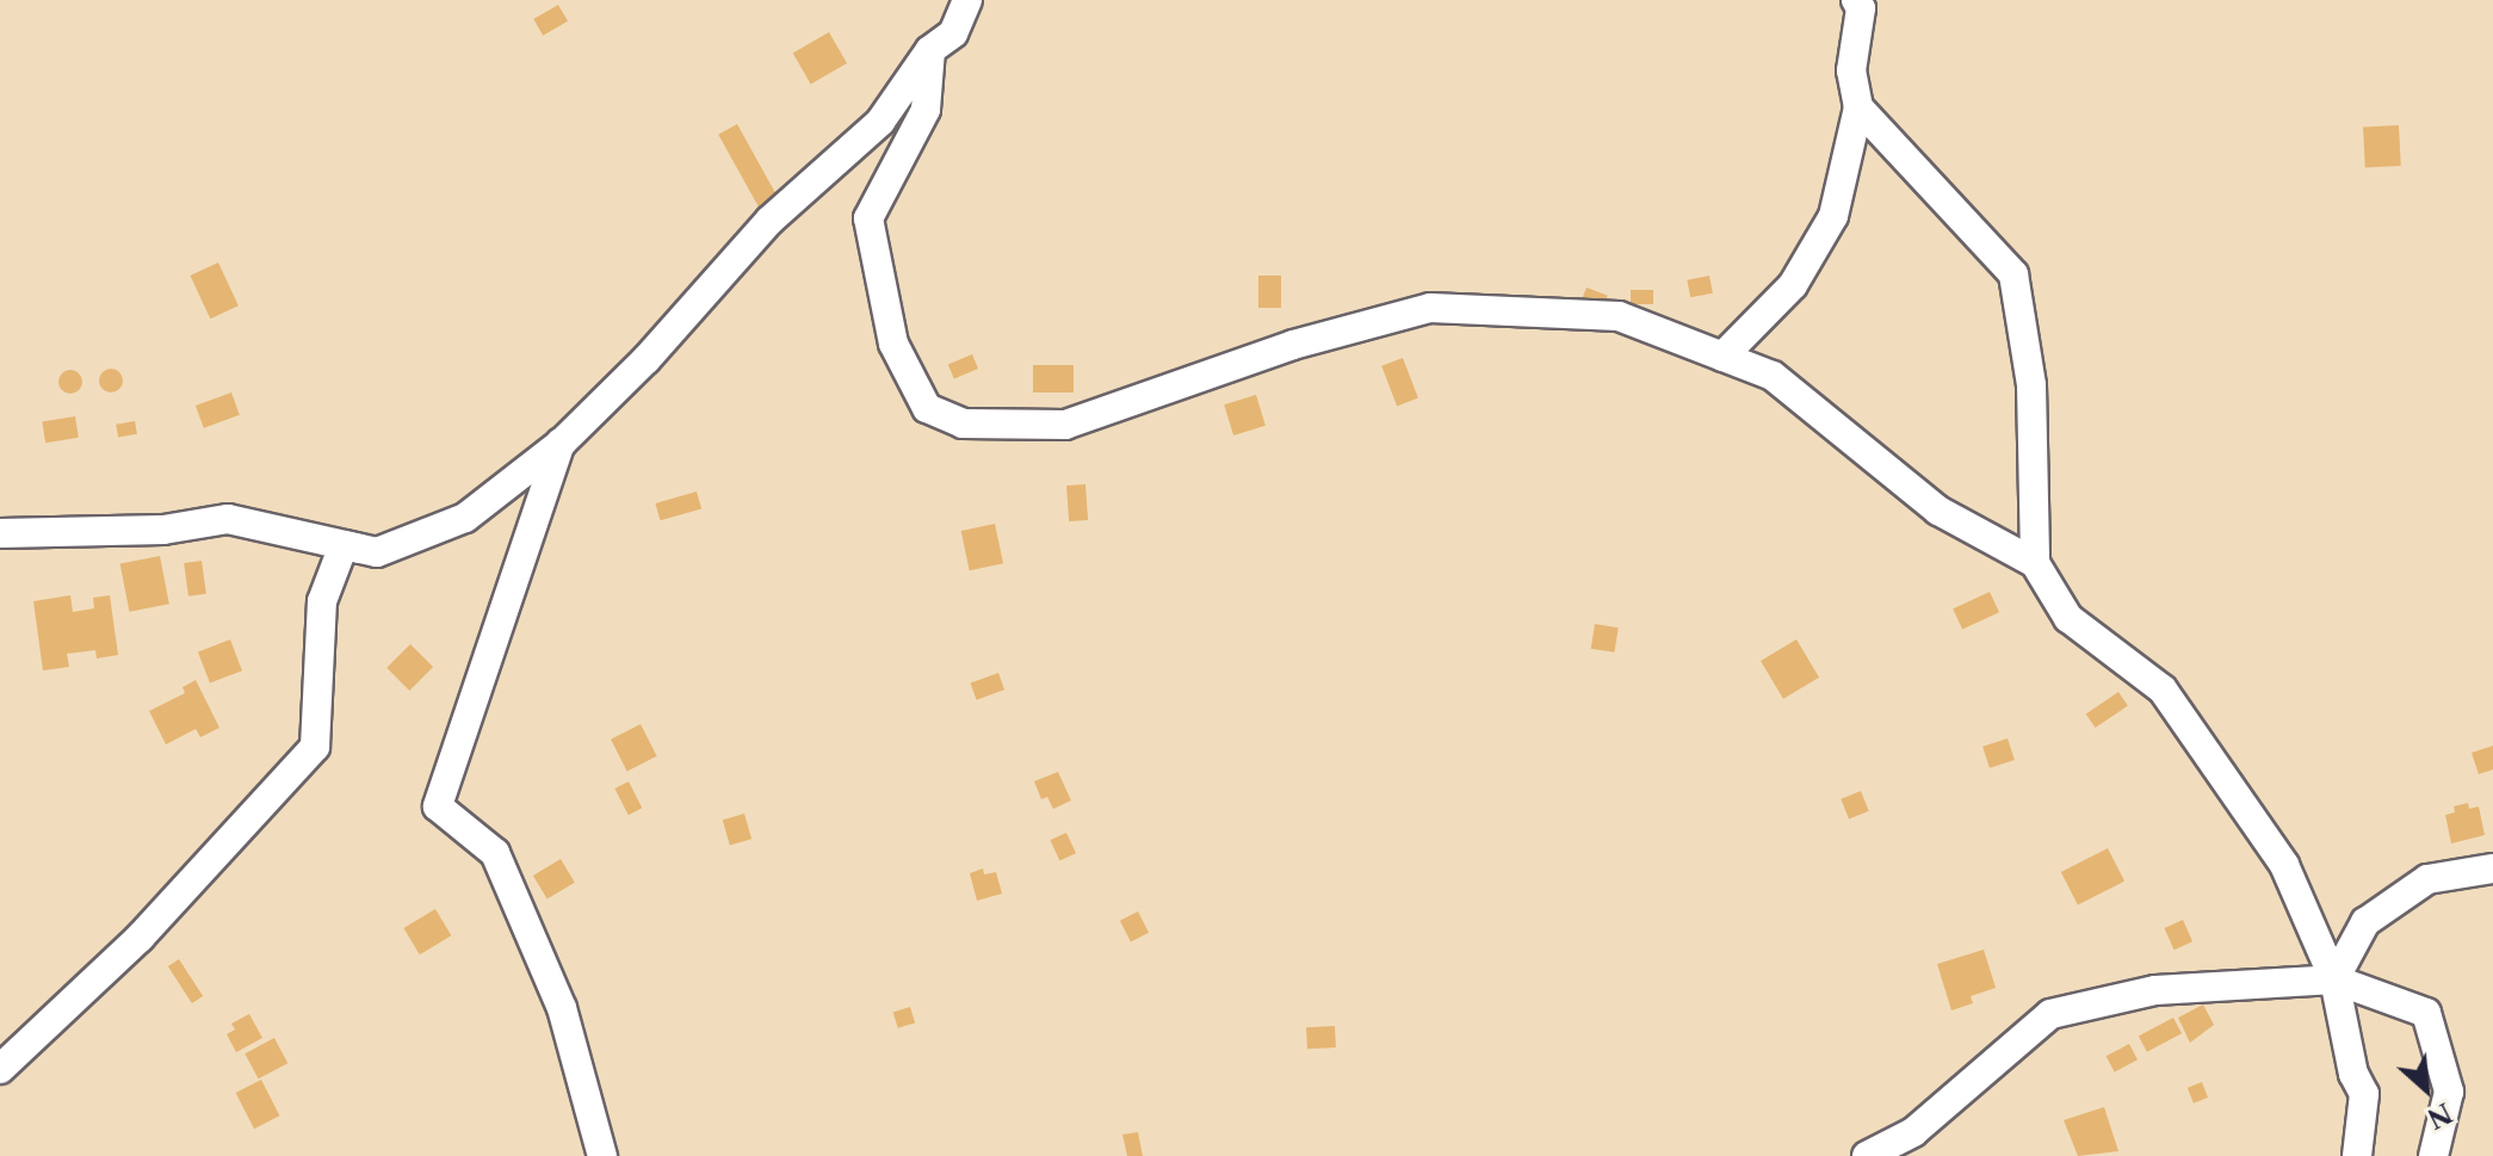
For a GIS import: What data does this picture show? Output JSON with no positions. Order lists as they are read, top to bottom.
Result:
{
  "north": "bottom right"
}
